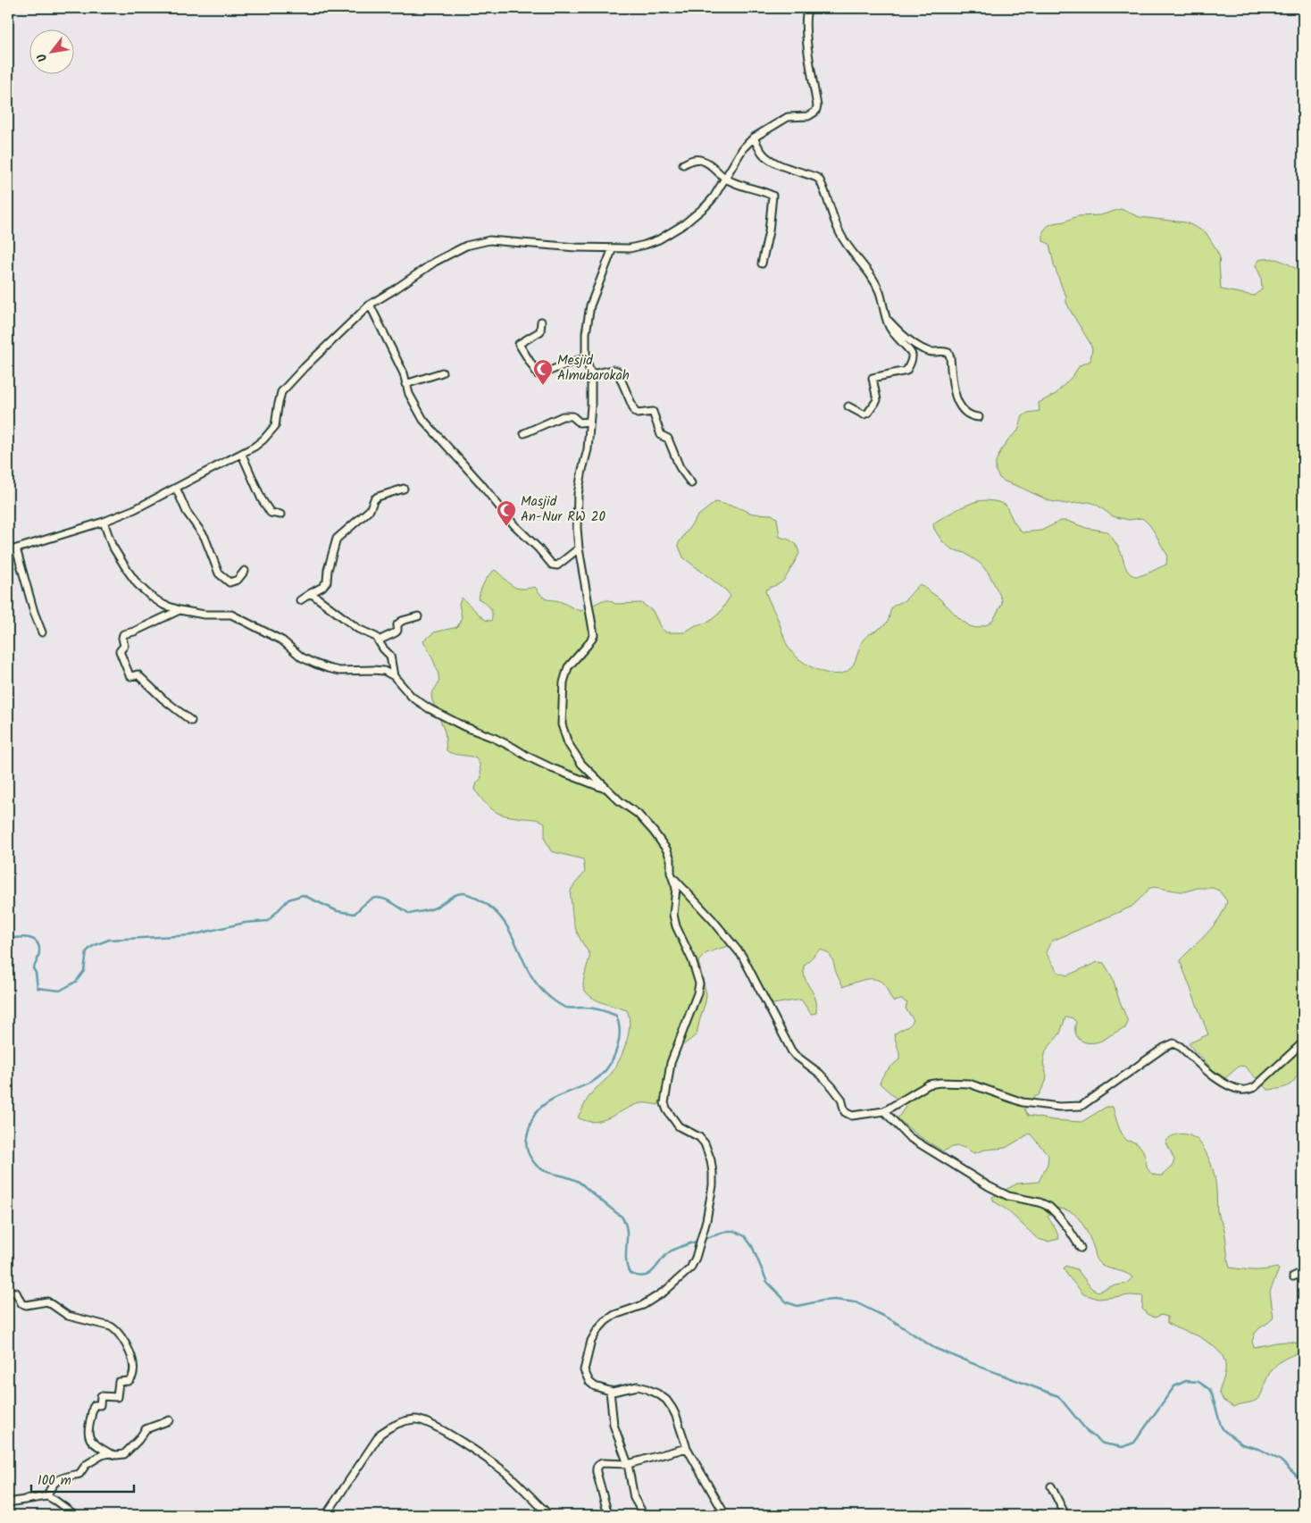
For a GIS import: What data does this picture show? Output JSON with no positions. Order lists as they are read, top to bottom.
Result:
{
  "places": {
    "mosque": ["Mesjid Almubarokah", "Masjid An-Nur RW 20"]
  },
  "scale_bar": "100 m",
  "north": "bottom left"
}
